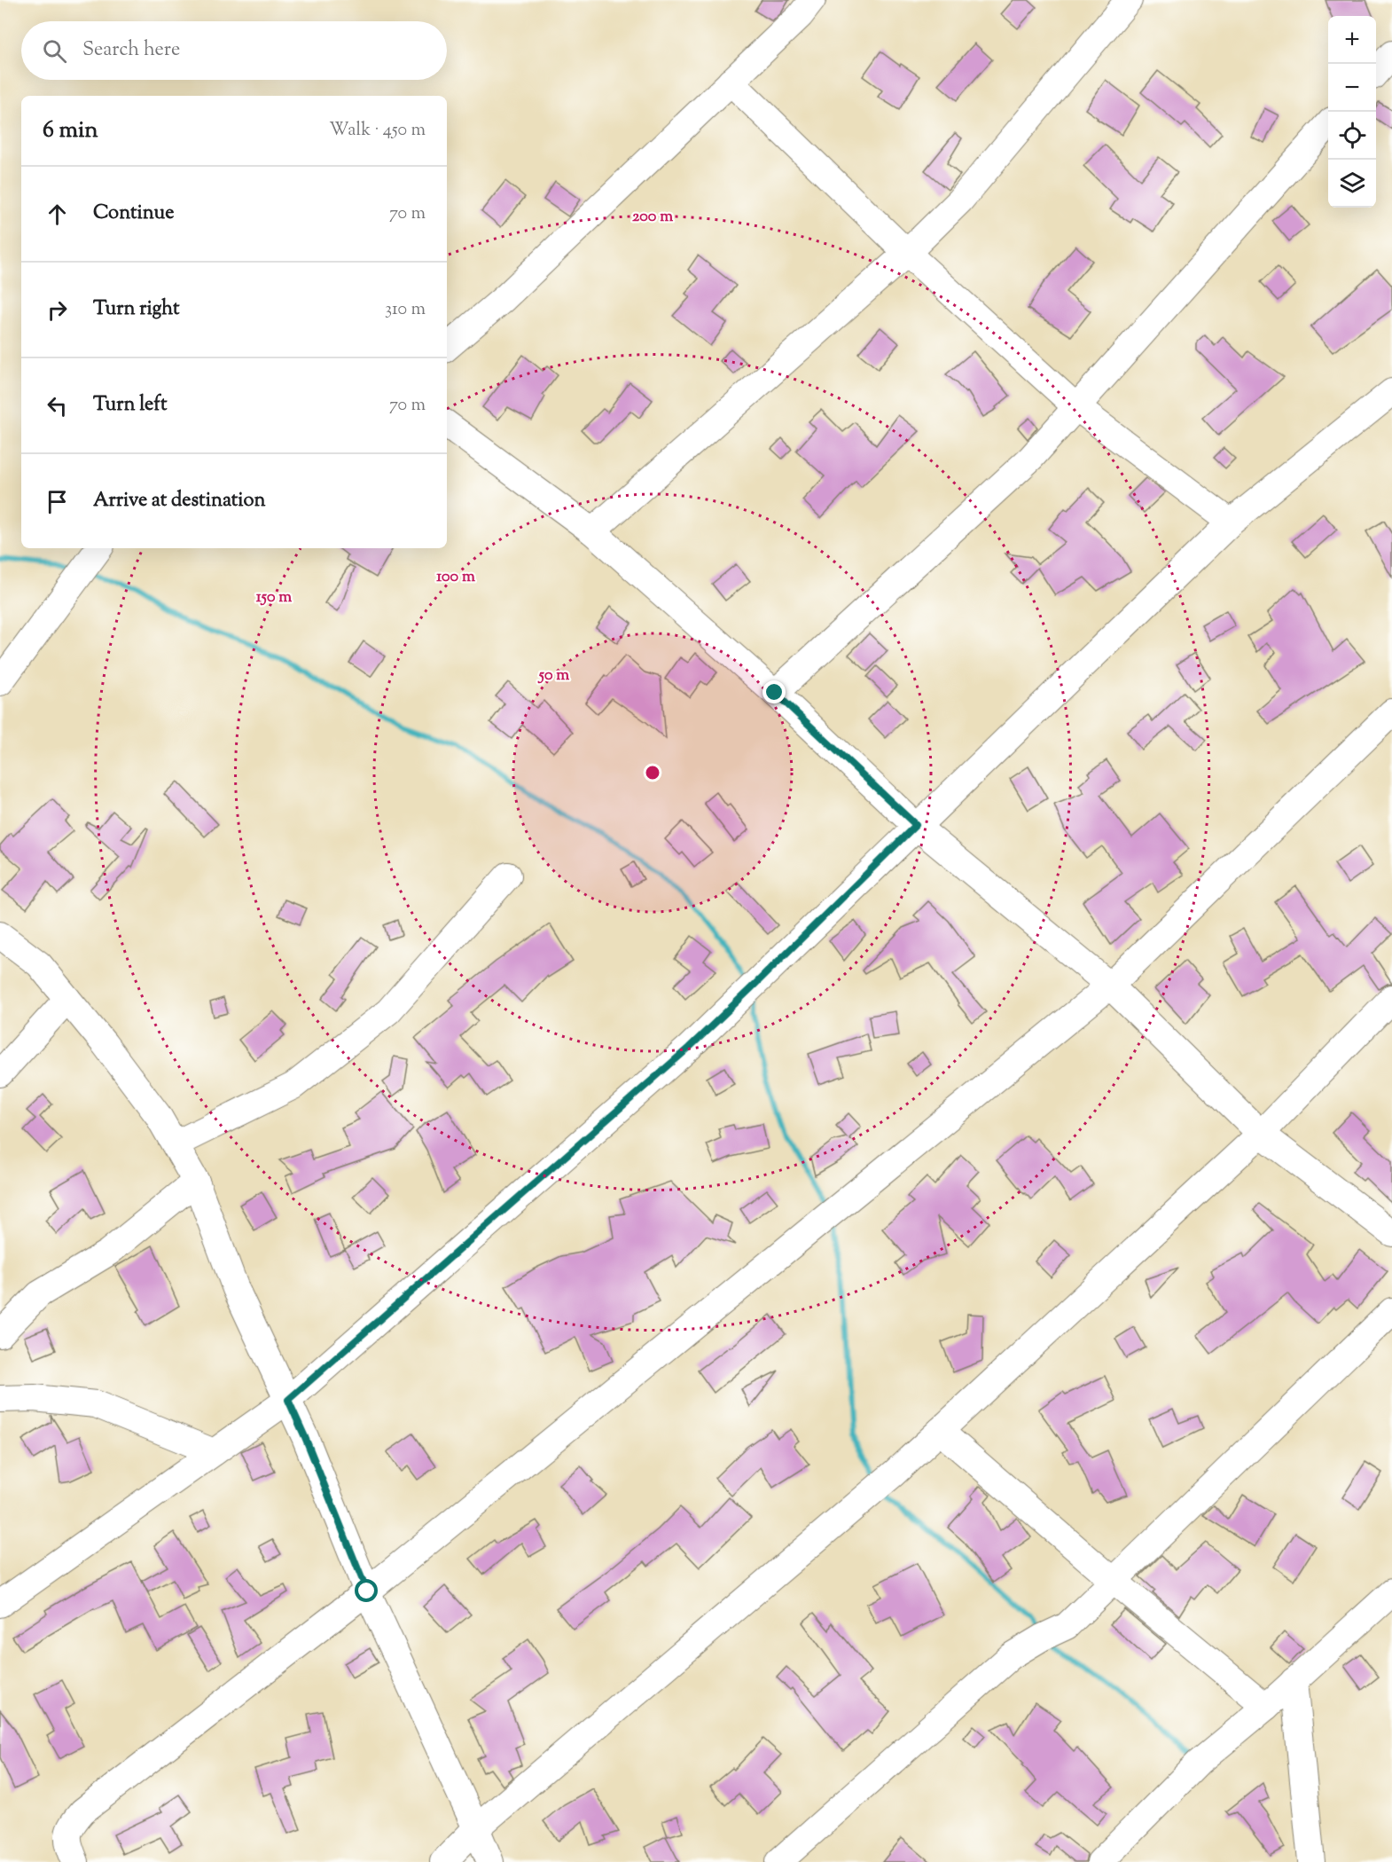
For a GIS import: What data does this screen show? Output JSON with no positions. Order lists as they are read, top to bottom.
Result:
{
  "page": {
    "map_buttons": ["+", "−"],
    "search": "Search here",
    "heading": ["6 min", "Walk · 450 m"],
    "list": [
      ["Continue", "70 m"],
      ["Turn right", "310 m"],
      ["Turn left", "70 m"],
      "Arrive at destination"
    ]
  },
  "rings": [
    "200 m",
    "100 m",
    "150 m",
    "50 m"
  ]
}
